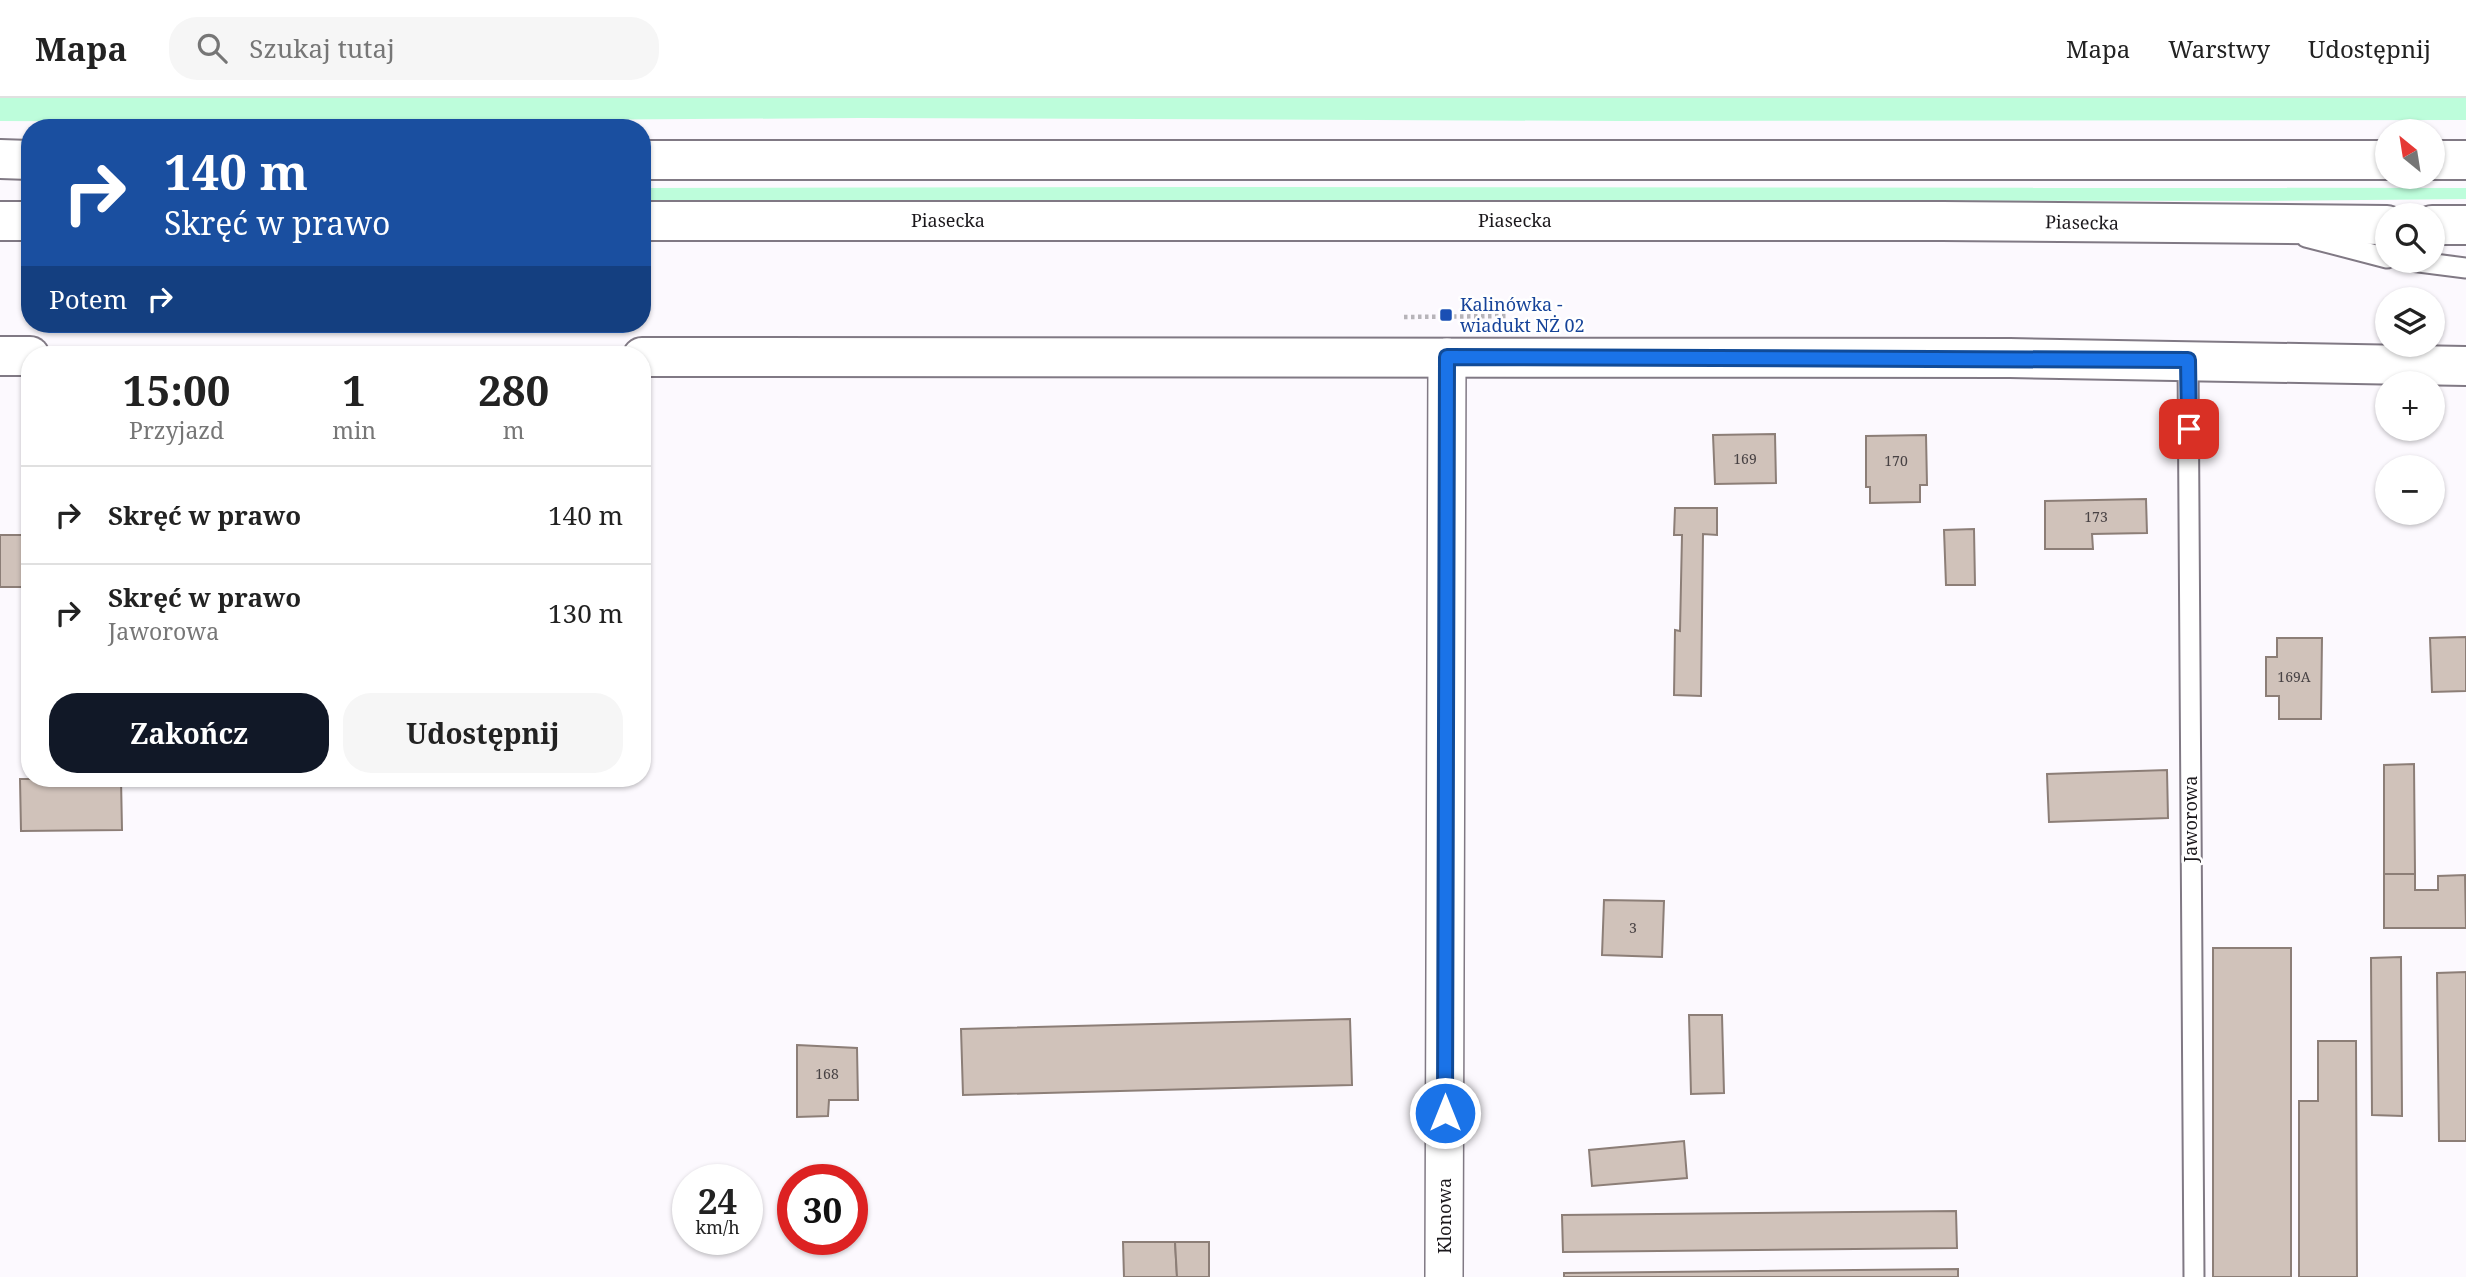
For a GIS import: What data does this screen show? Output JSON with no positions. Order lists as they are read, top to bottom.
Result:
{
  "streets": {
    "main road": ["Piasecka"],
    "street": ["Klonowa"],
    "lane": ["Jaworowa"]
  },
  "places": {
    "transit": ["Kalinówka - wiadukt NŻ 02"]
  },
  "house_numbers": [
    "169",
    "170",
    "173",
    "169A",
    "3",
    "168"
  ],
  "north": "top left",
  "page": {
    "header": "Mapa",
    "search": "Szukaj tutaj",
    "nav": ["Mapa", "Warstwy", "Udostępnij"],
    "map_buttons": ["+", "−"],
    "turn": ["140 m", "Skręć w prawo"],
    "then": "Potem",
    "eta": [
      "15:00",
      "Przyjazd",
      "1",
      "min",
      "280",
      "m"
    ],
    "list": [
      {
        "name": "Skręć w prawo",
        "value": "140 m"
      },
      {
        "name": "Skręć w prawo",
        "note": "Jaworowa",
        "value": "130 m"
      }
    ],
    "buttons": ["Zakończ", "Udostępnij"],
    "speed": "24 km/h",
    "limit": "30"
  }
}
